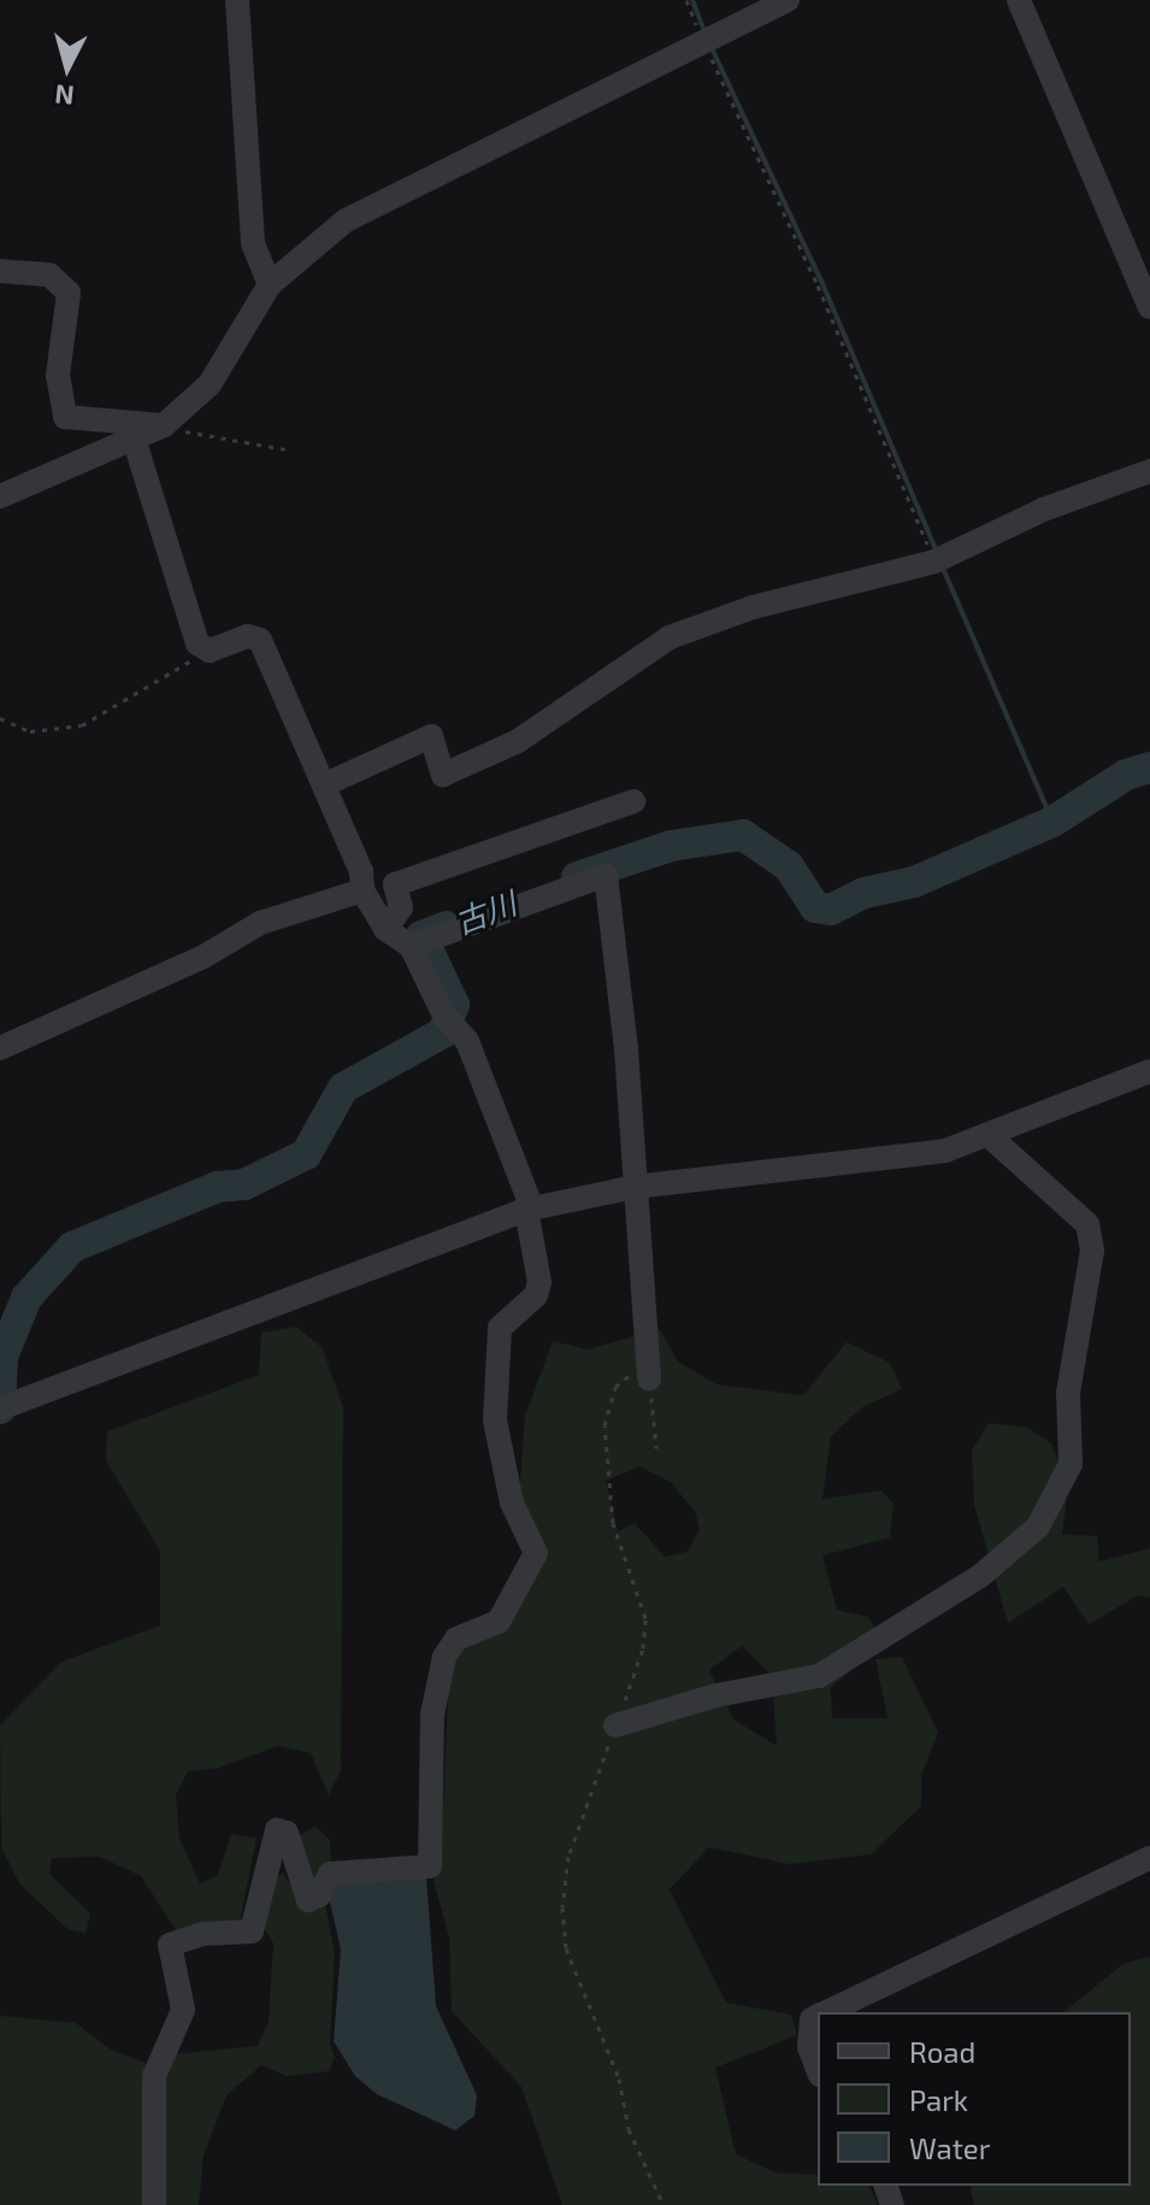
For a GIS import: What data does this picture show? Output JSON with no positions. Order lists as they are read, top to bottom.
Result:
{
  "water": ["古川"],
  "legend": ["Road", "Park", "Water"],
  "north": "bottom"
}
